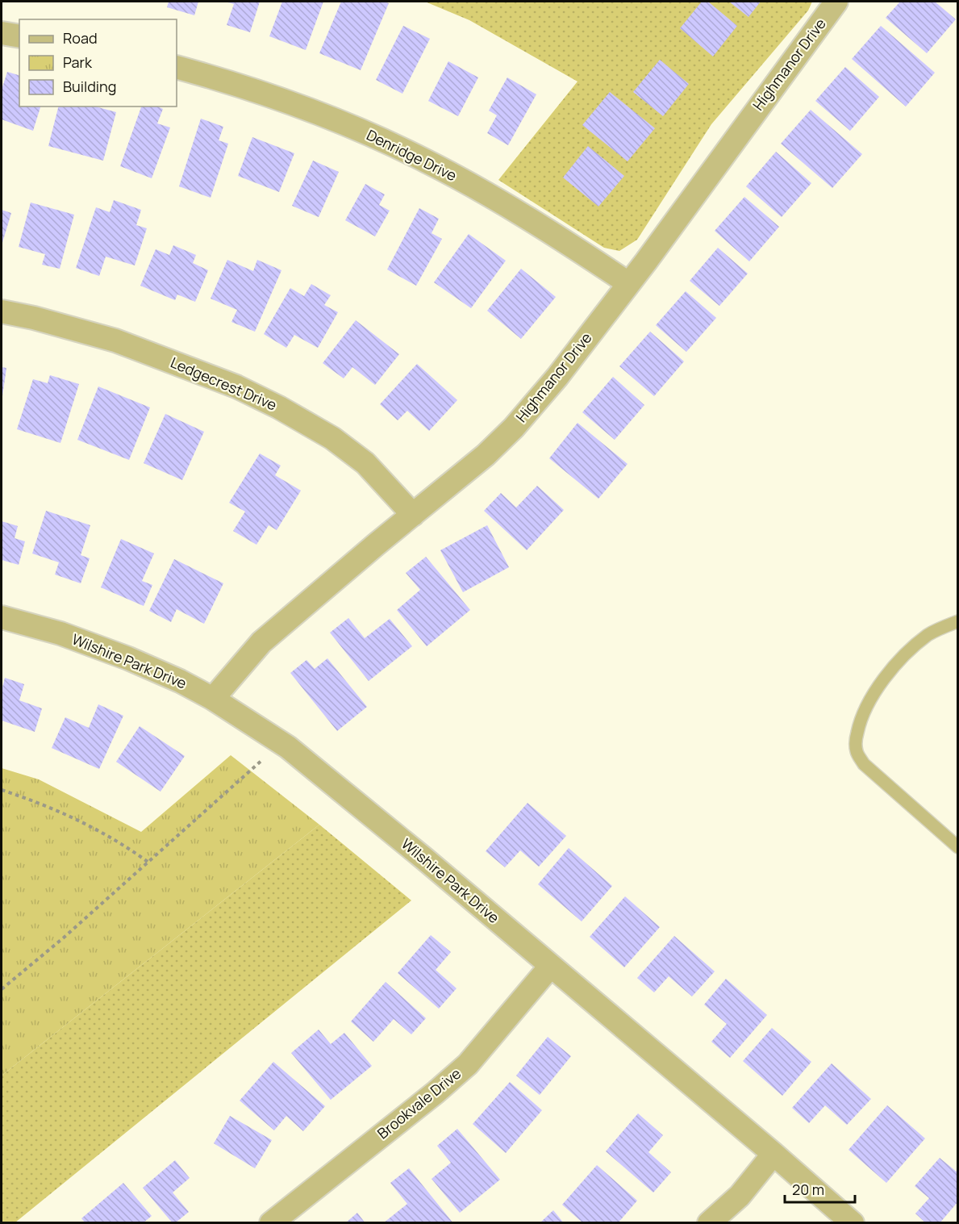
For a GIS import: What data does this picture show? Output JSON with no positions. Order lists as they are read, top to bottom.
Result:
{
  "streets": {
    "street": [
      "Highmanor Drive",
      "Denridge Drive",
      "Ledgecrest Drive",
      "Wilshire Park Drive",
      "Brookvale Drive"
    ]
  },
  "crossings": [
    ["Highmanor Drive", "Denridge Drive"],
    ["Highmanor Drive", "Ledgecrest Drive"],
    ["Highmanor Drive", "Wilshire Park Drive"],
    ["Wilshire Park Drive", "Brookvale Drive"]
  ],
  "legend": ["Road", "Park", "Building"],
  "scale_bar": "20 m"
}
